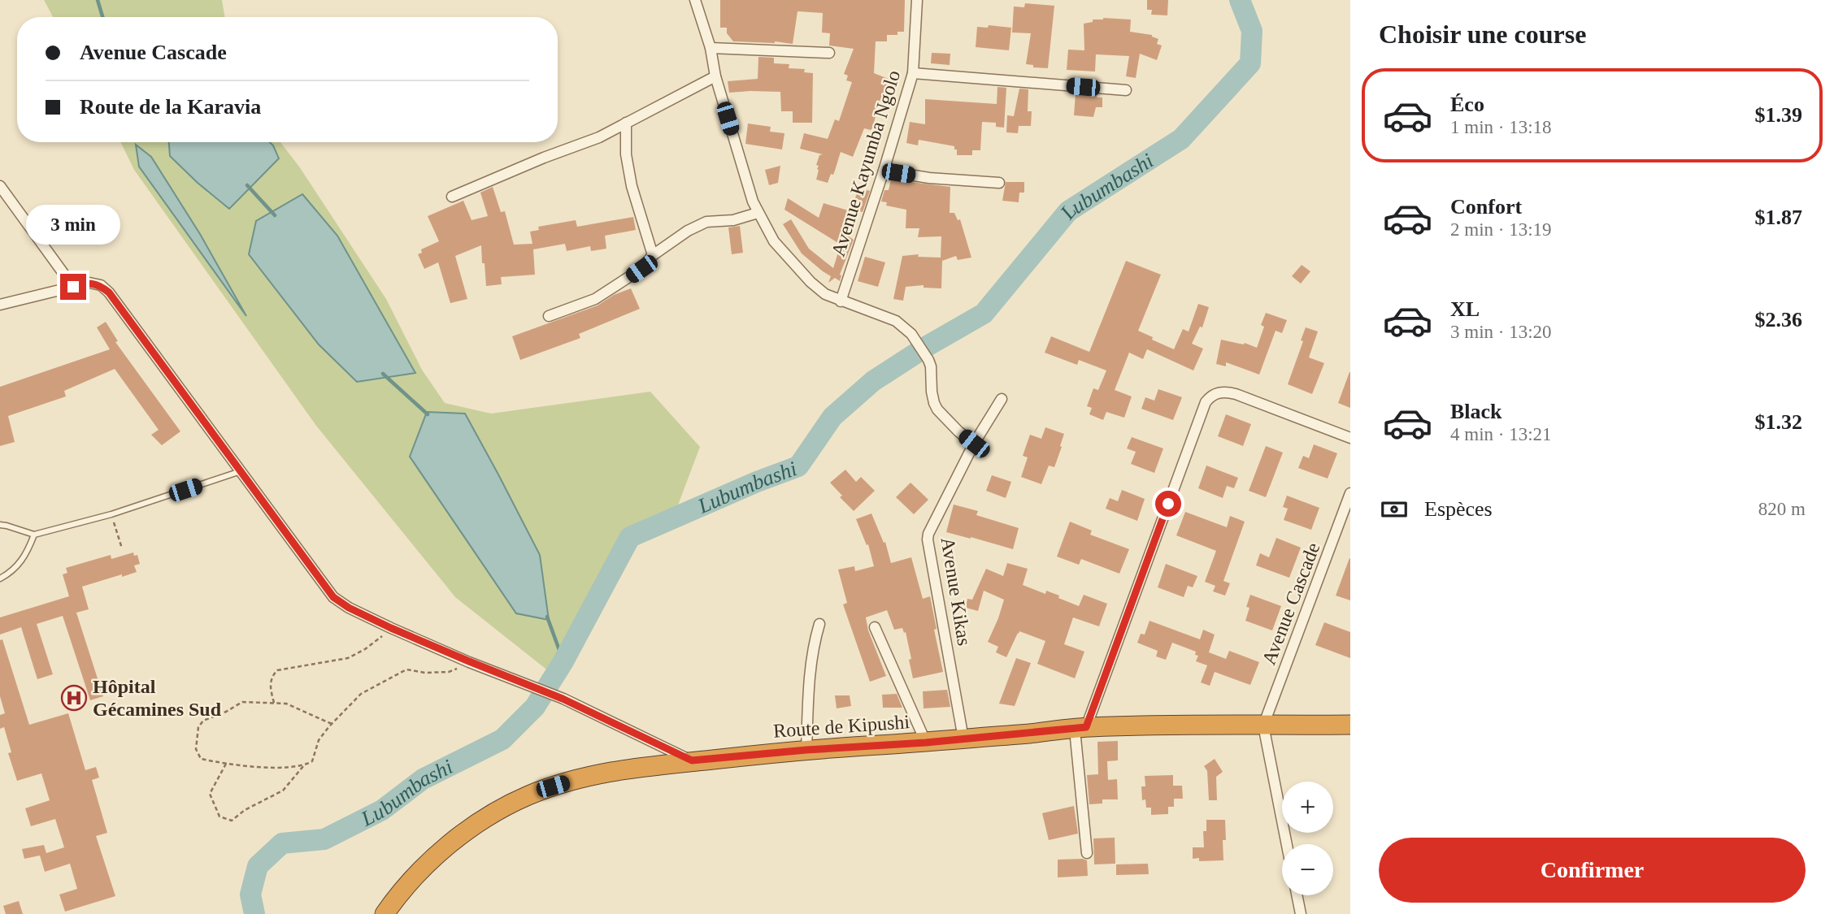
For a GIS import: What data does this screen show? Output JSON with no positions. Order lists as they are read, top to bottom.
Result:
{
  "streets": {
    "highway": ["Route de Kipushi"],
    "street": ["Avenue Kayumba Ngolo", "Avenue Kikas", "Avenue Cascade"]
  },
  "crossings": [
    ["Avenue Kikas", "Route de Kipushi"],
    ["Avenue Cascade", "Route de Kipushi"]
  ],
  "water": ["Lubumbashi"],
  "places": {
    "hospital": ["Hôpital Gécamines Sud"]
  },
  "page": {
    "heading": "Choisir une course",
    "banner": ["Avenue Cascade", "Route de la Karavia"],
    "list": [
      {
        "name": "Éco",
        "note": "1 min · 13:18",
        "value": "$1.39"
      },
      {
        "name": "Confort",
        "note": "2 min · 13:19",
        "value": "$1.87"
      },
      {
        "name": "XL",
        "note": "3 min · 13:20",
        "value": "$2.36"
      },
      {
        "name": "Black",
        "note": "4 min · 13:21",
        "value": "$1.32"
      }
    ],
    "bubble": "3 min",
    "pay": ["Espèces", "820 m"],
    "map_buttons": ["+", "−"],
    "buttons": "Confirmer"
  }
}
